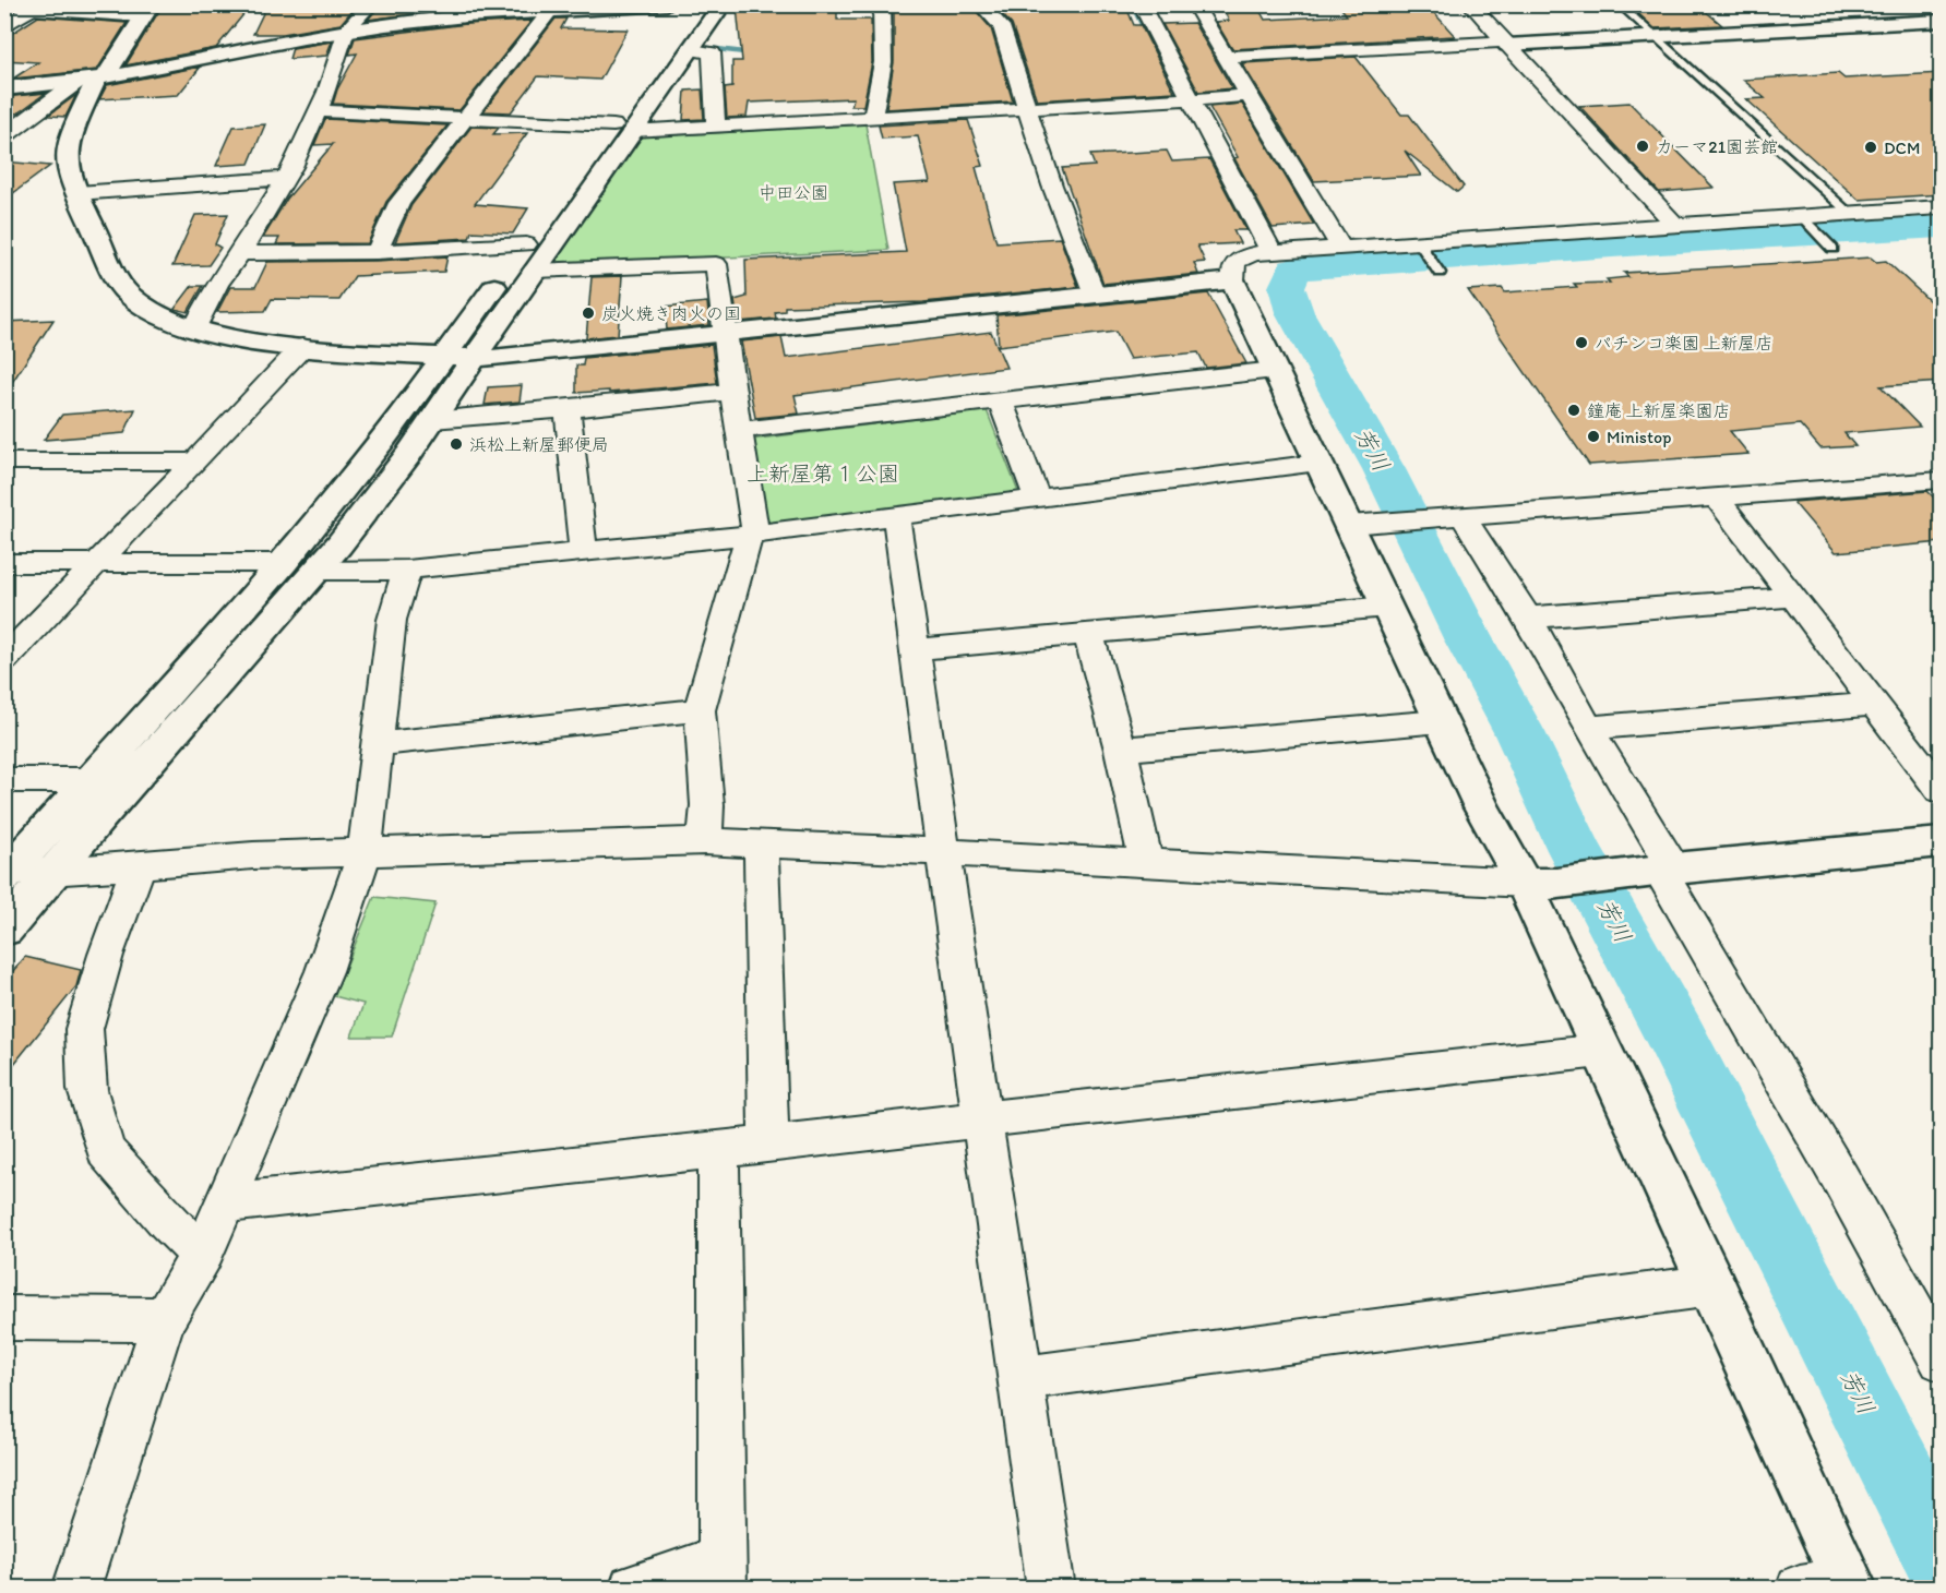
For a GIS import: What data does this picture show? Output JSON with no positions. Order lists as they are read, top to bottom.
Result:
{
  "water": ["芳川"],
  "parks": ["中田公園", "上新屋第１公園"],
  "places": [
    "カーマ21園芸館",
    "DCM",
    "炭火焼き肉火の国",
    "パチンコ楽園 上新屋店",
    "鐘庵 上新屋楽園店",
    "Ministop",
    "浜松上新屋郵便局"
  ]
}
